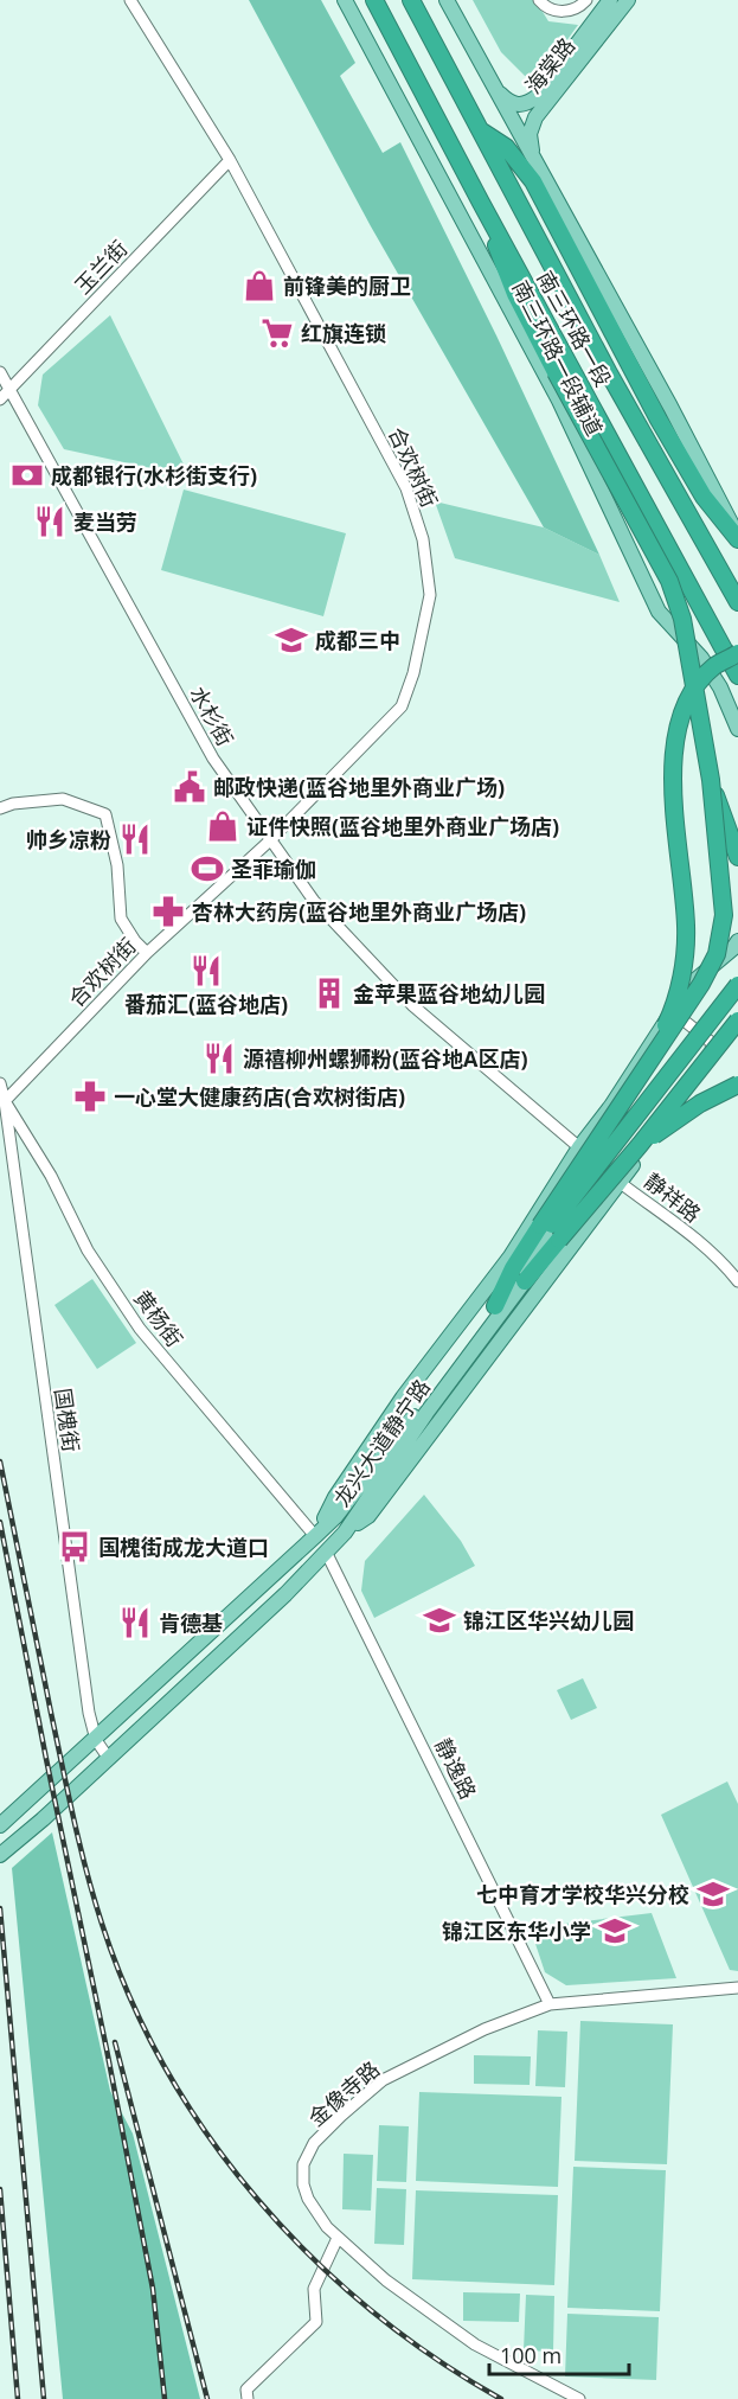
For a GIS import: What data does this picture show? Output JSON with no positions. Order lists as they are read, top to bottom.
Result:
{
  "streets": {
    "highway": ["南三环路一段"],
    "main road": ["海棠路", "南三环路一段辅道", "龙兴大道静宁路"],
    "street": [
      "玉兰街",
      "合欢树街",
      "水杉街",
      "静祥路",
      "黄杨街",
      "国槐街",
      "静逸路",
      "金像寺路"
    ]
  },
  "crossings": [
    ["玉兰街", "合欢树街"],
    ["玉兰街", "水杉街"],
    ["合欢树街", "水杉街"],
    ["合欢树街", "黄杨街"],
    ["合欢树街", "国槐街"],
    ["水杉街", "静祥路"],
    ["黄杨街", "国槐街"],
    ["黄杨街", "龙兴大道静宁路"],
    ["国槐街", "龙兴大道静宁路"],
    ["龙兴大道静宁路", "静逸路"],
    ["静逸路", "金像寺路"]
  ],
  "places": {
    "shop": ["前锋美的厨卫", "证件快照(蓝谷地里外商业广场店)"],
    "supermarket": ["红旗连锁"],
    "bank": ["成都银行(水杉街支行)"],
    "restaurant": [
      "麦当劳",
      "帅乡凉粉",
      "番茄汇(蓝谷地店)",
      "源禧柳州螺狮粉(蓝谷地A区店)",
      "肯德基"
    ],
    "school or university": [
      "成都三中",
      "锦江区华兴幼儿园",
      "七中育才学校华兴分校",
      "锦江区东华小学"
    ],
    "public building": ["邮政快递(蓝谷地里外商业广场)"],
    "sports": ["圣菲瑜伽"],
    "pharmacy": ["杏林大药房(蓝谷地里外商业广场店)", "一心堂大健康药店(合欢树街店)"],
    "building": ["金苹果蓝谷地幼儿园"],
    "bus stop": ["国槐街成龙大道口"]
  },
  "scale_bar": "100 m"
}
